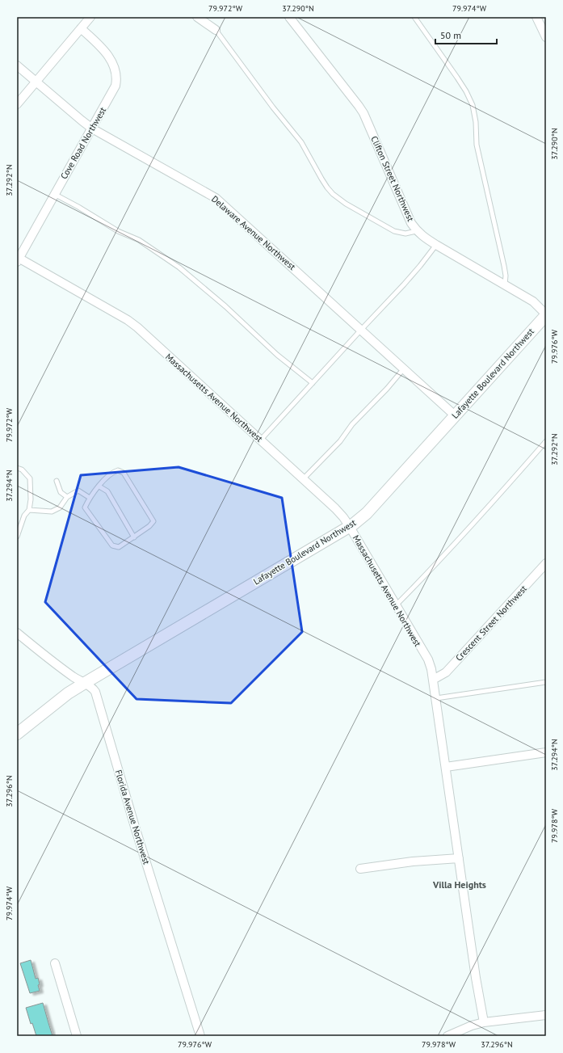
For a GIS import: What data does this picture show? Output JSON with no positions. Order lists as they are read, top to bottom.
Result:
{
  "streets": {
    "main road": ["Lafayette Boulevard Northwest"],
    "street": [
      "Cove Road Northwest",
      "Clifton Street Northwest",
      "Delaware Avenue Northwest",
      "Massachusetts Avenue Northwest",
      "Crescent Street Northwest",
      "Florida Avenue Northwest"
    ]
  },
  "crossings": [
    ["Cove Road Northwest", "Delaware Avenue Northwest"],
    ["Cove Road Northwest", "Massachusetts Avenue Northwest"],
    ["Clifton Street Northwest", "Lafayette Boulevard Northwest"],
    ["Delaware Avenue Northwest", "Lafayette Boulevard Northwest"],
    ["Lafayette Boulevard Northwest", "Massachusetts Avenue Northwest"],
    ["Lafayette Boulevard Northwest", "Florida Avenue Northwest"],
    ["Massachusetts Avenue Northwest", "Crescent Street Northwest"]
  ],
  "districts": ["Villa Heights"],
  "scale_bar": "50 m",
  "coordinates": [
    "79.972°W",
    "37.290°N",
    "79.974°W",
    "37.292°N",
    "79.976°W",
    "37.294°N",
    "37.296°N",
    "79.978°W"
  ]
}
